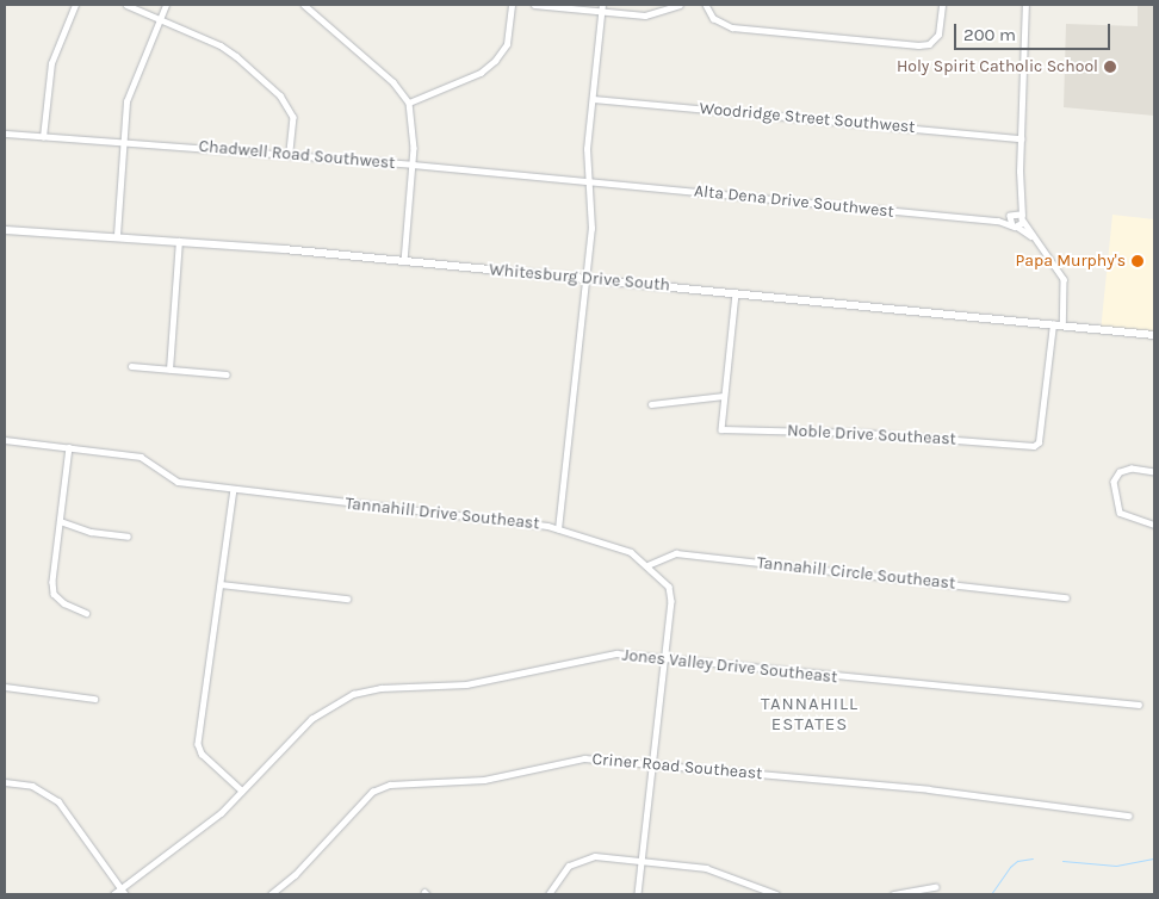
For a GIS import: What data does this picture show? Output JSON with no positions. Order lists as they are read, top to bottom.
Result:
{
  "streets": {
    "main road": ["Whitesburg Drive South"],
    "street": [
      "Woodridge Street Southwest",
      "Chadwell Road Southwest",
      "Alta Dena Drive Southwest",
      "Noble Drive Southeast",
      "Tannahill Drive Southeast",
      "Tannahill Circle Southeast",
      "Jones Valley Drive Southeast",
      "Criner Road Southeast"
    ]
  },
  "crossings": [
    ["Chadwell Road Southwest", "Alta Dena Drive Southwest"],
    ["Whitesburg Drive South", "Noble Drive Southeast"],
    ["Tannahill Drive Southeast", "Tannahill Circle Southeast"],
    ["Tannahill Drive Southeast", "Jones Valley Drive Southeast"],
    ["Tannahill Drive Southeast", "Criner Road Southeast"]
  ],
  "districts": ["TANNAHILL ESTATES"],
  "places": ["Holy Spirit Catholic School", "Papa Murphy's"],
  "scale_bar": "200 m"
}
